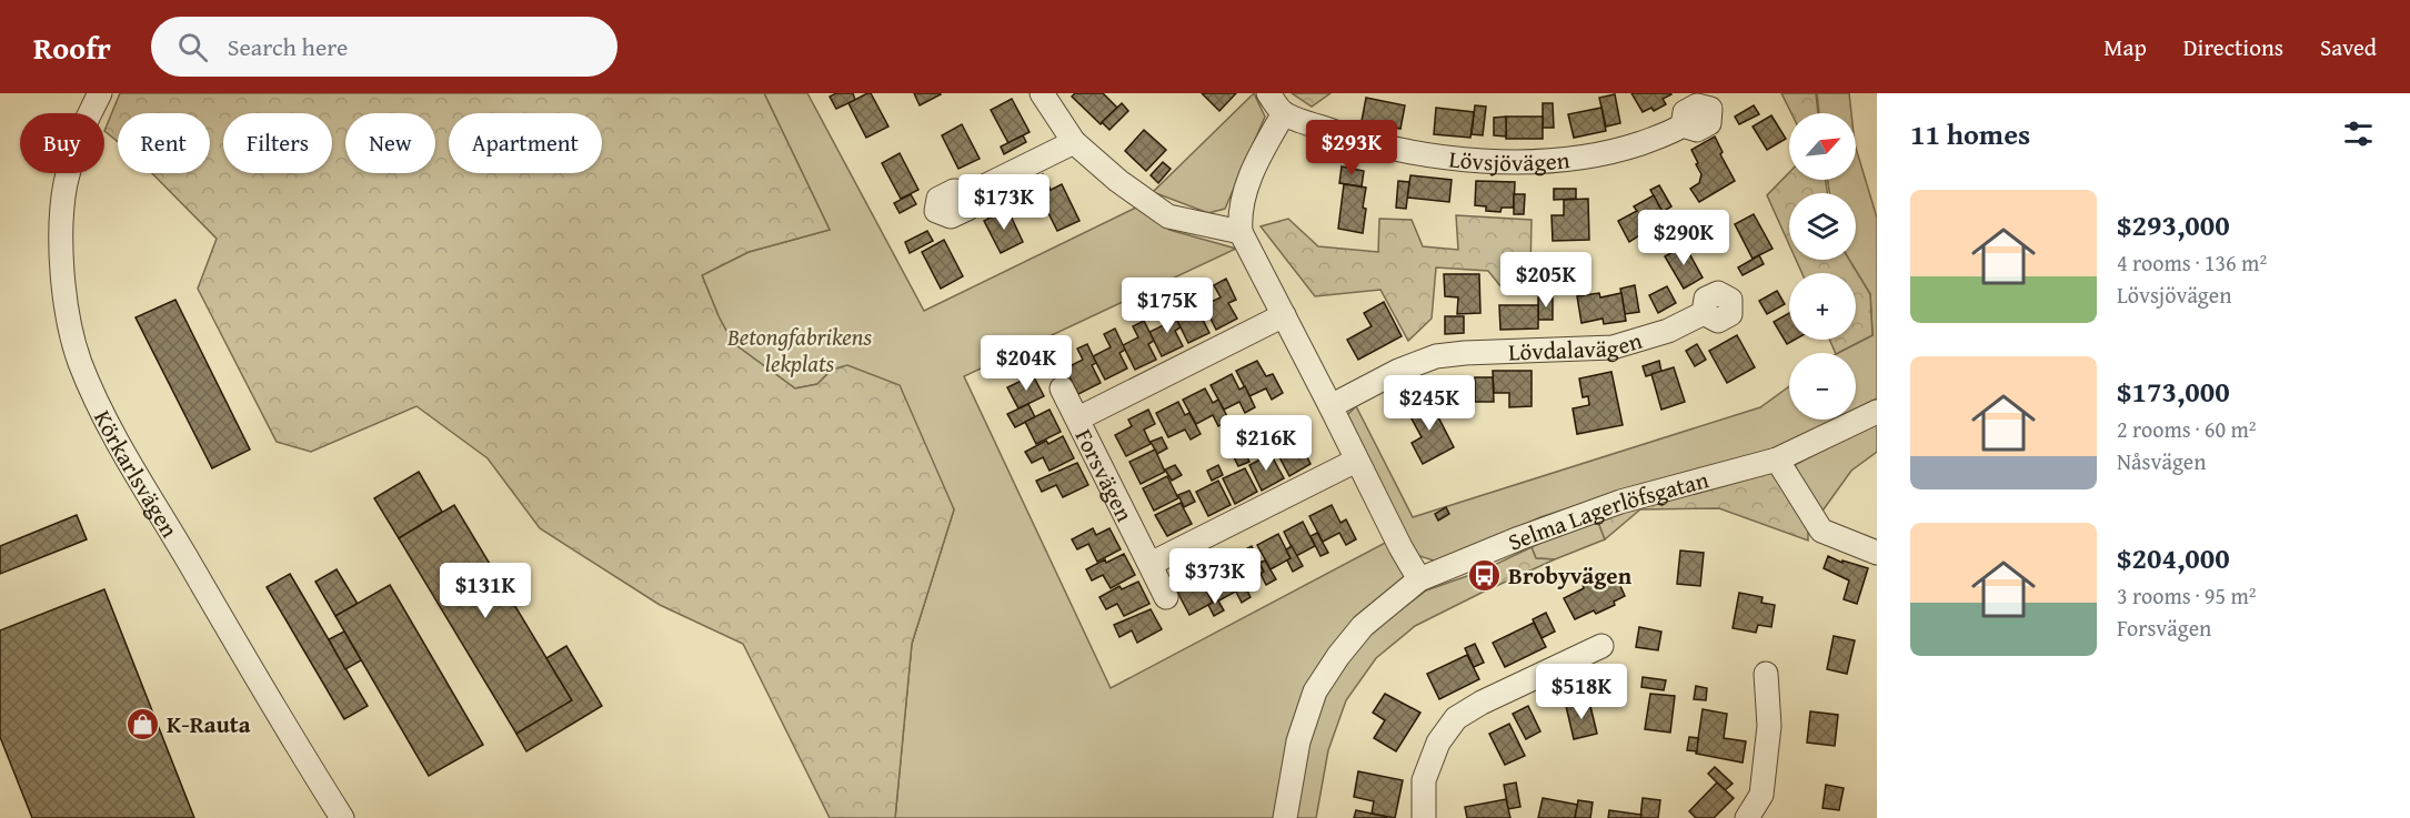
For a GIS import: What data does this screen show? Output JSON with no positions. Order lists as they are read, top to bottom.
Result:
{
  "streets": {
    "street": [
      "Lövsjövägen",
      "Lövdalavägen",
      "Körkarlsvägen",
      "Forsvägen",
      "Selma Lagerlöfsgatan"
    ]
  },
  "parks": ["Betongfabrikens lekplats"],
  "places": {
    "bus stop": ["Brobyvägen"],
    "shop": ["K-Rauta"]
  },
  "north": "top right",
  "page": {
    "header": "Roofr",
    "search": "Search here",
    "nav": ["Map", "Directions", "Saved"],
    "heading": "11 homes",
    "map_buttons": ["+", "−"],
    "chip": [
      "Buy",
      "Rent",
      "Filters",
      "New",
      "Apartment"
    ],
    "price": [
      "$293K",
      "$173K",
      "$290K",
      "$205K",
      "$175K",
      "$204K",
      "$245K",
      "$216K",
      "$373K",
      "$131K",
      "$518K"
    ],
    "list": [
      {
        "name": "$293,000",
        "note": "4 rooms · 136 m² · Lövsjövägen"
      },
      {
        "name": "$173,000",
        "note": "2 rooms · 60 m² · Nåsvägen"
      },
      {
        "name": "$204,000",
        "note": "3 rooms · 95 m² · Forsvägen"
      }
    ]
  }
}
